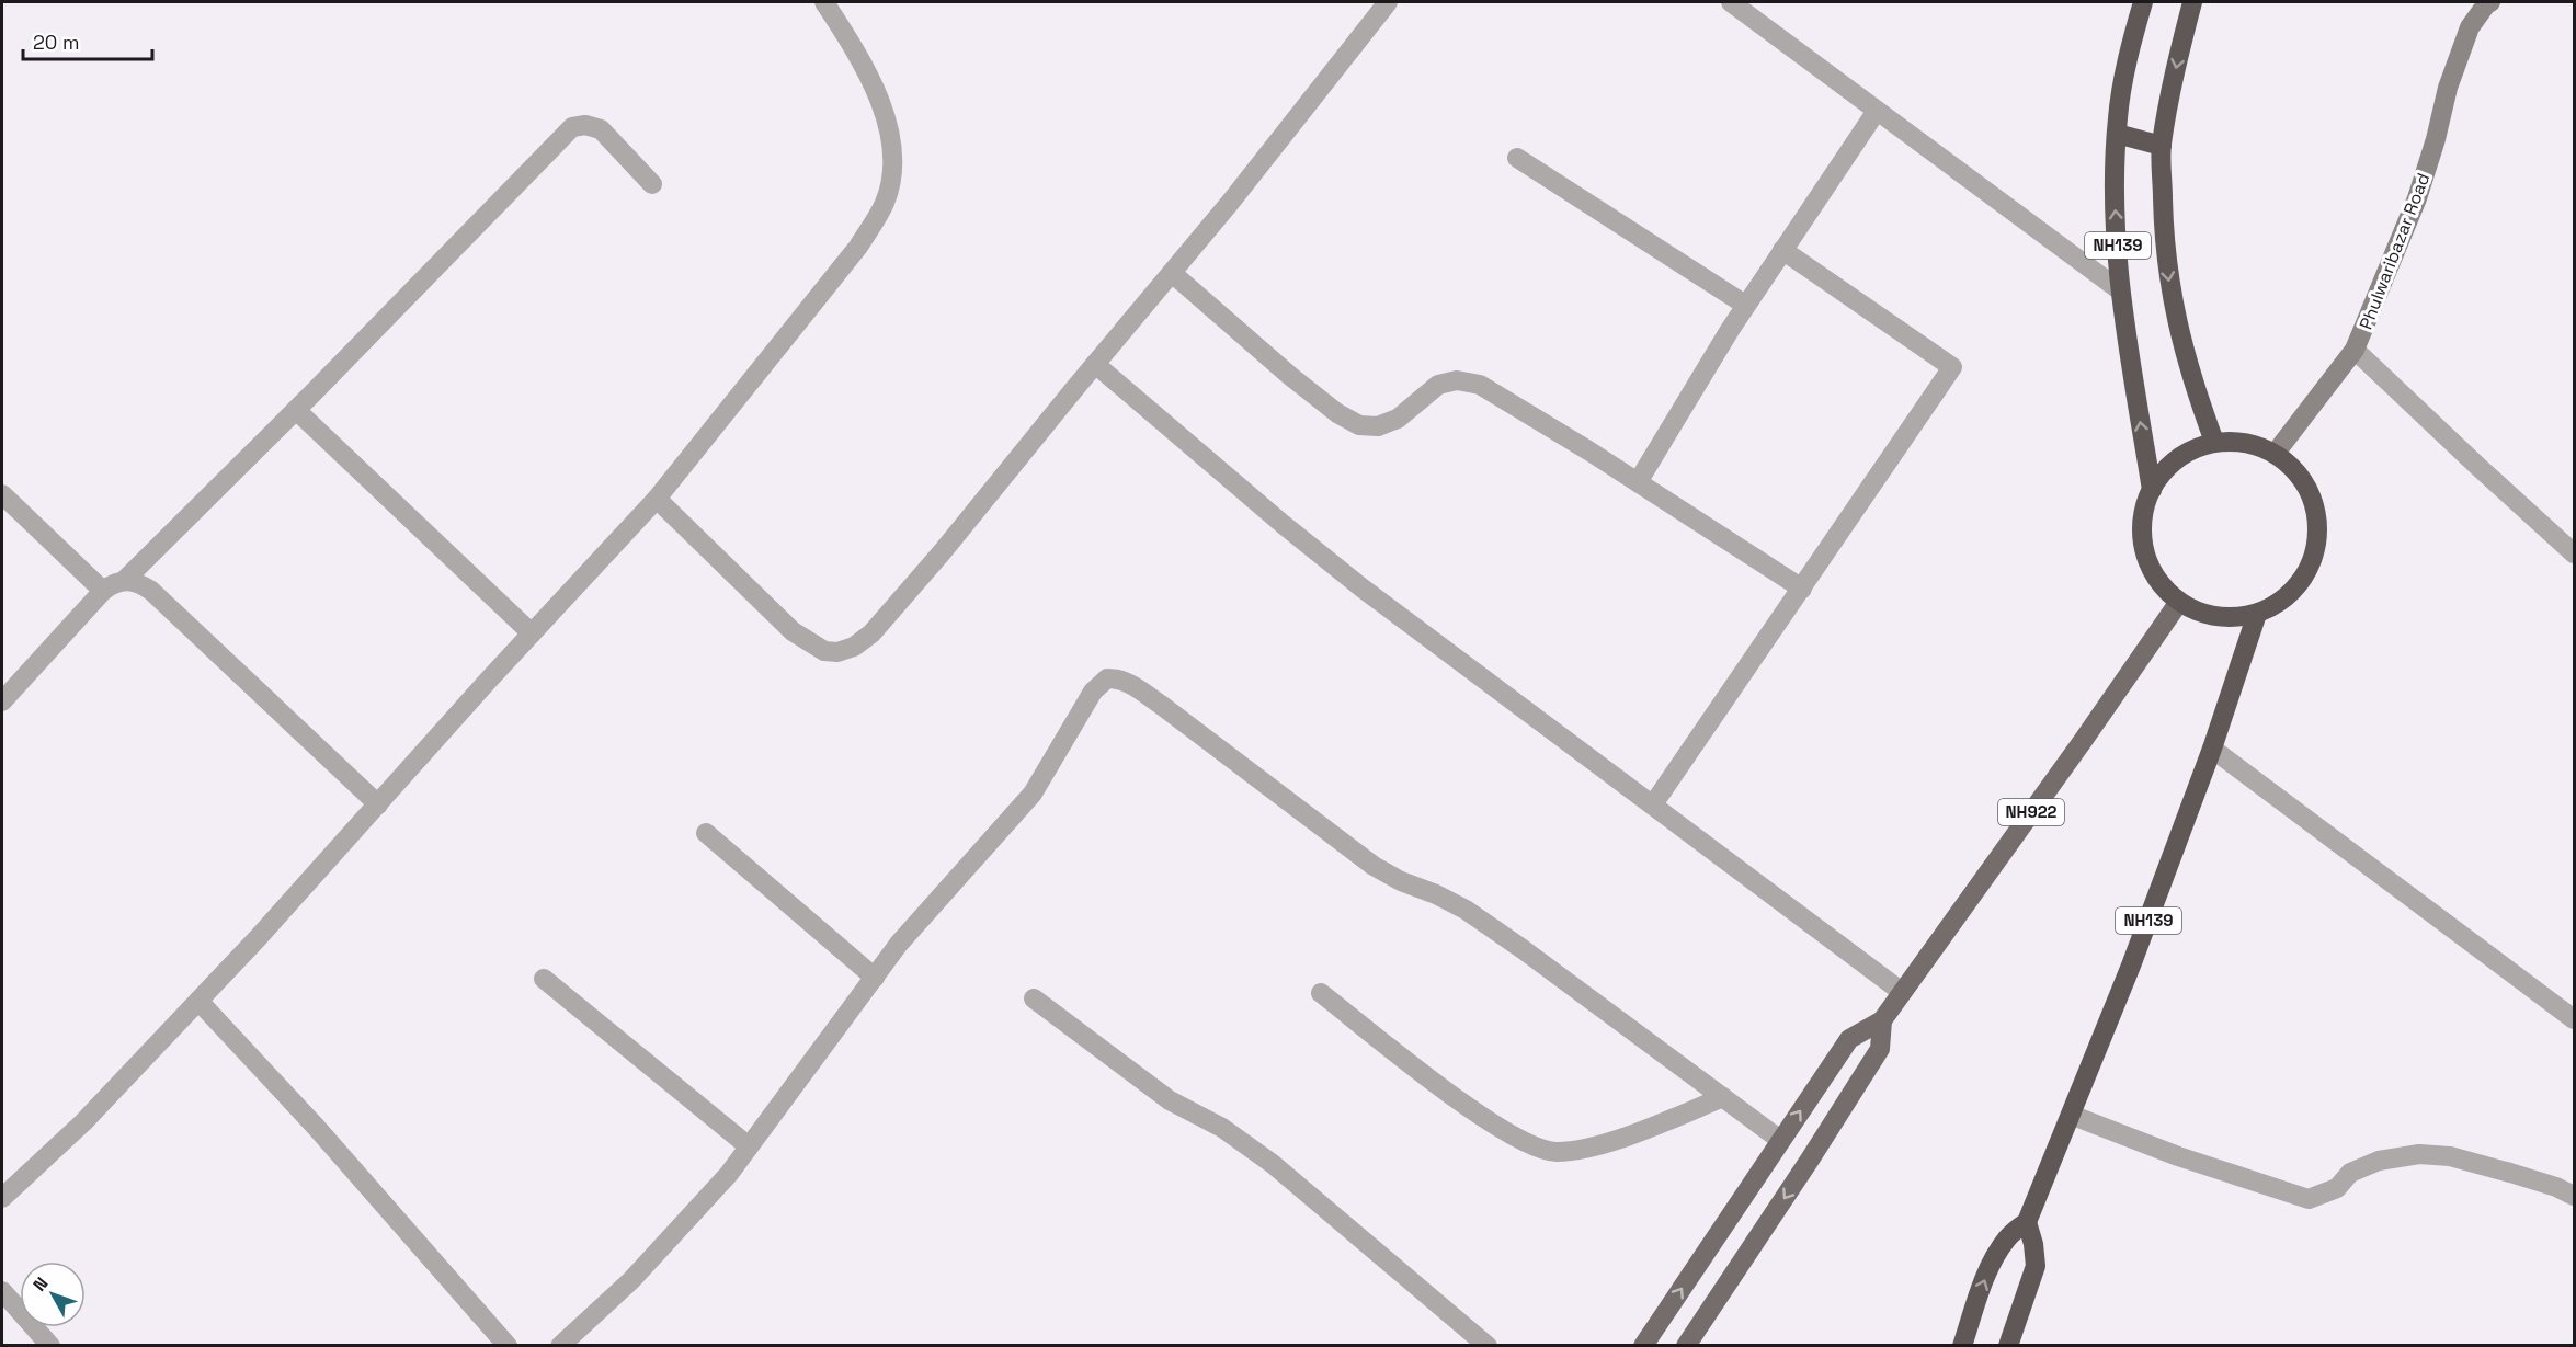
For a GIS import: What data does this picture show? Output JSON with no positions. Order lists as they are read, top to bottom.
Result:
{
  "streets": {
    "highway": ["NH139"],
    "main road": ["NH922"],
    "street": ["Phulwaribazar Road"]
  },
  "crossings": [
    ["NH139", "Phulwaribazar Road"],
    ["NH139", "NH922"],
    ["Phulwaribazar Road", "NH922"]
  ],
  "scale_bar": "20 m",
  "north": "top left"
}
